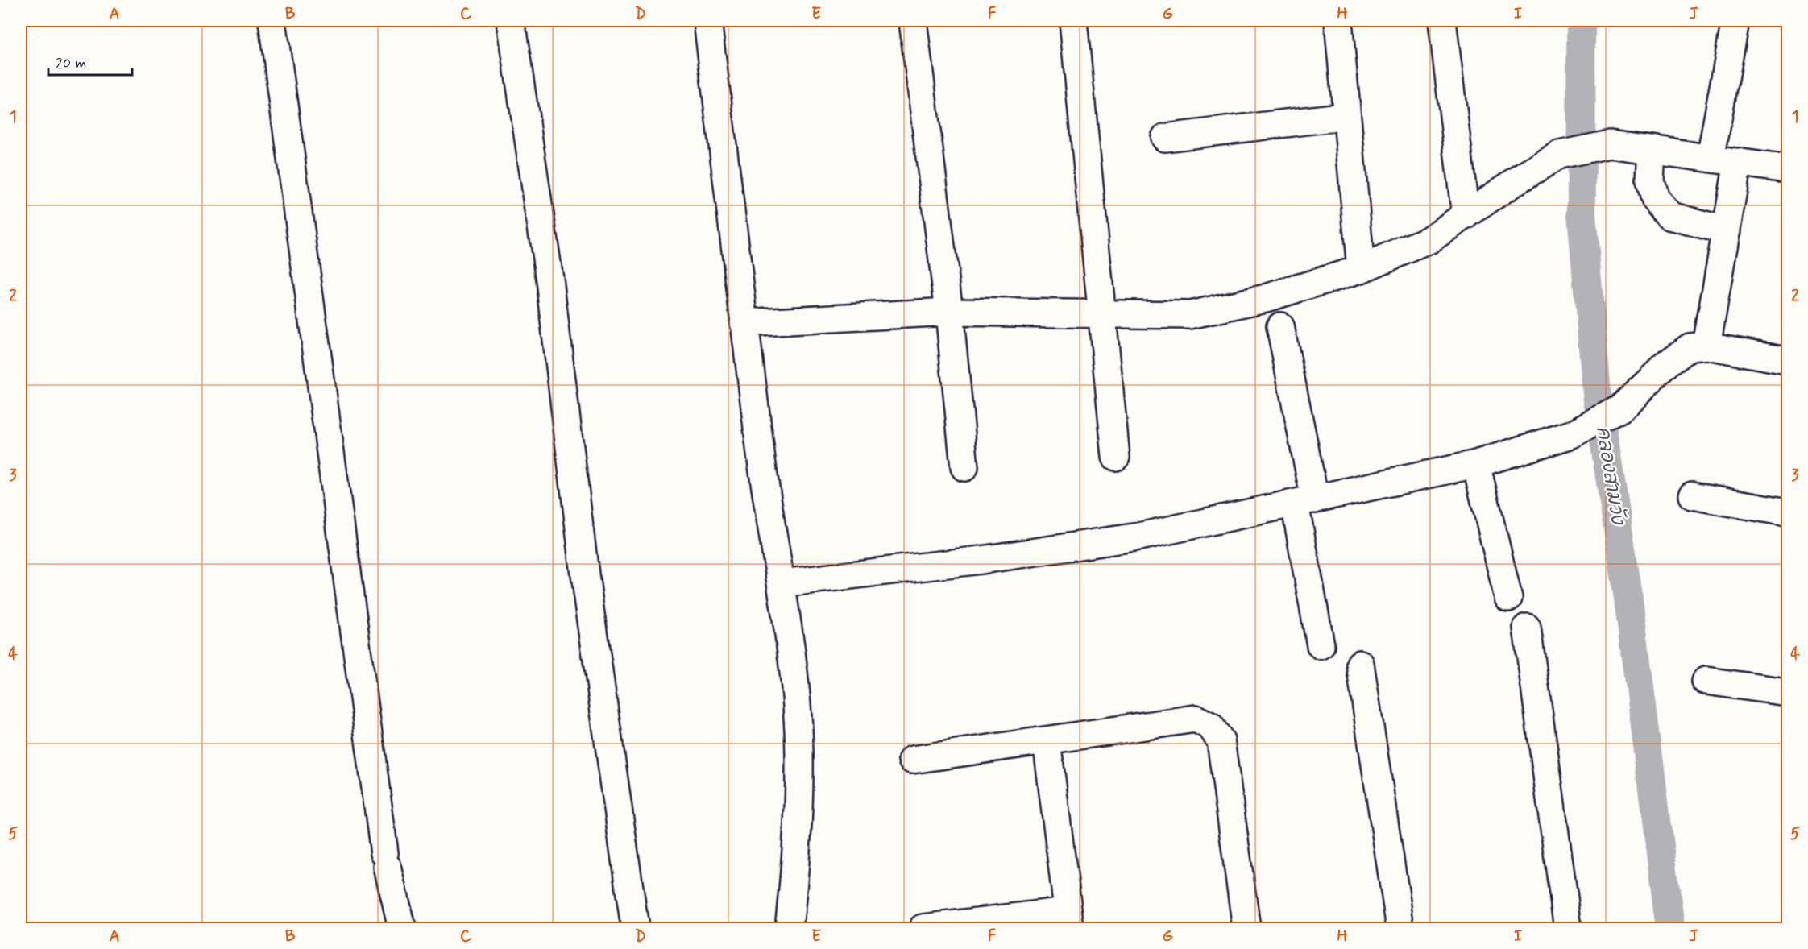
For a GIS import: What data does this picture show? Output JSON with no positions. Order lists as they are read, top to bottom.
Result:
{
  "water": ["คลองสามวัง"],
  "scale_bar": "20 m",
  "grid": {
    "columns": [
      "A",
      "B",
      "C",
      "D",
      "E",
      "F",
      "G",
      "H",
      "I",
      "J"
    ],
    "rows": [
      "1",
      "2",
      "3",
      "4",
      "5"
    ]
  }
}
